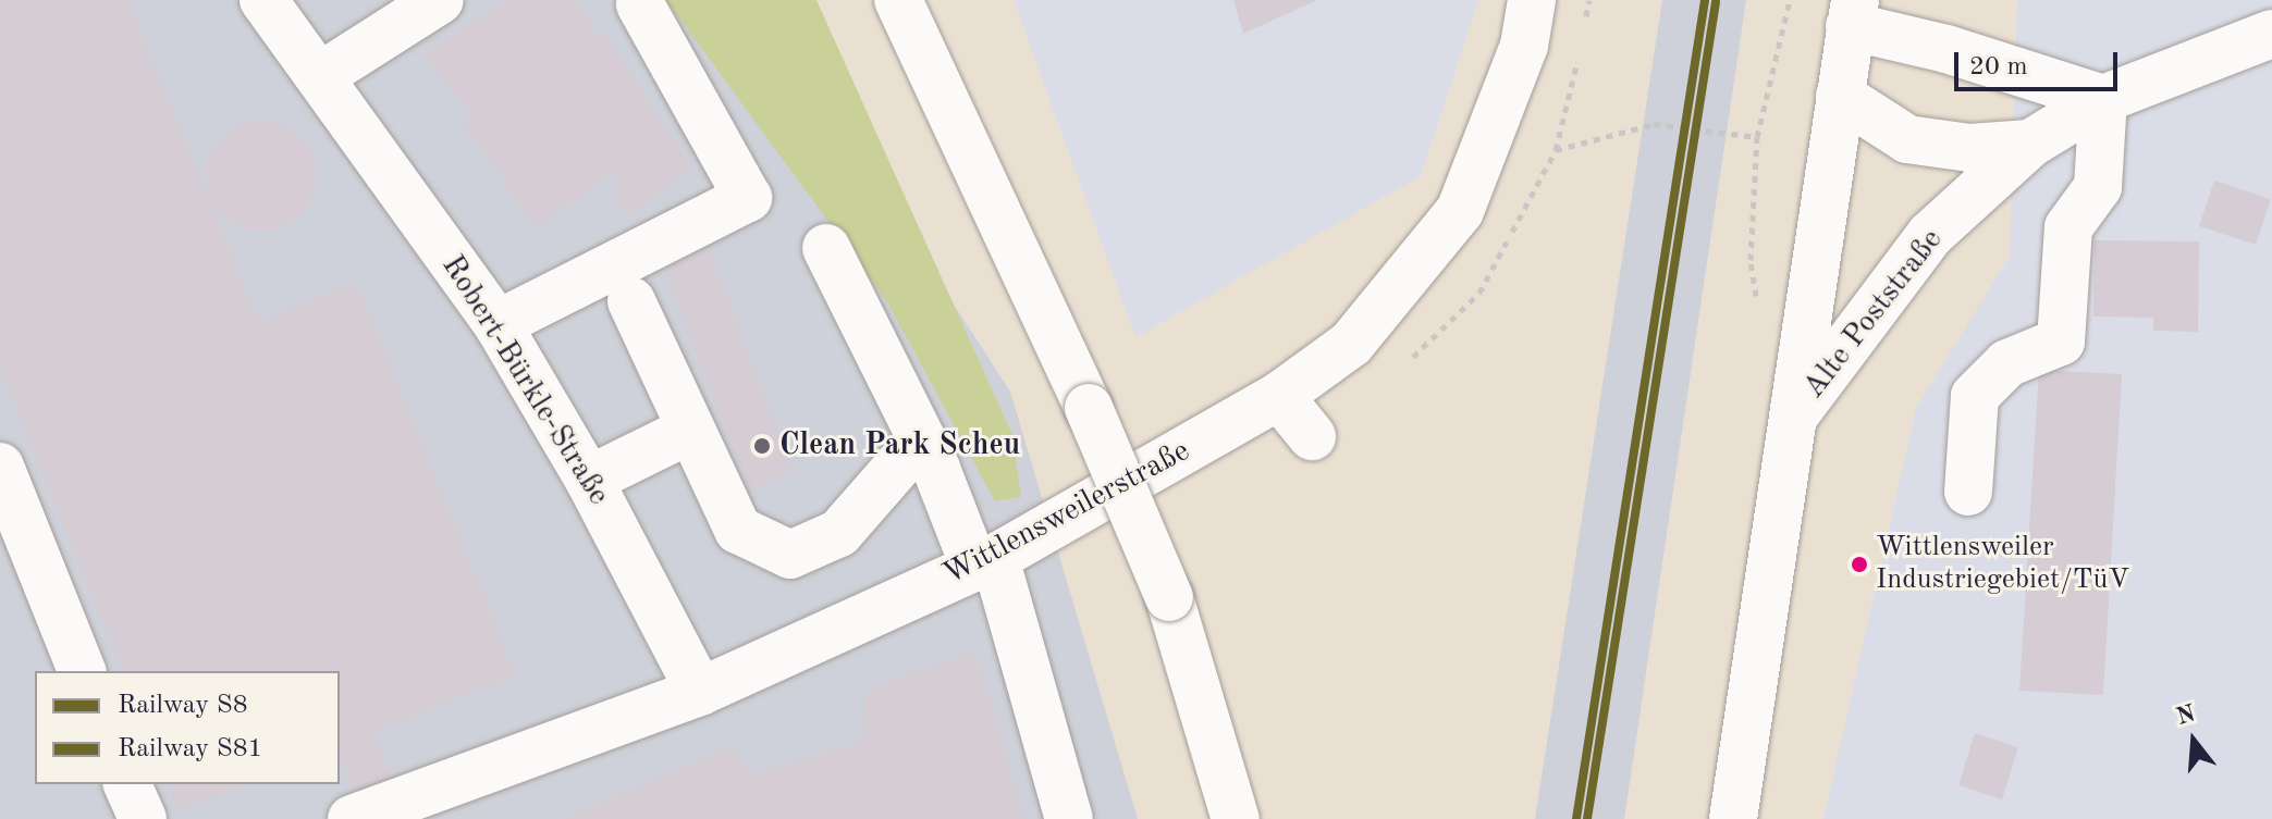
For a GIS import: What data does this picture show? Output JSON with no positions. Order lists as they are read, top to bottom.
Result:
{
  "streets": {
    "street": ["Alte Poststraße", "Robert-Bürkle-Straße", "Wittlensweilerstraße"]
  },
  "crossings": [
    ["Robert-Bürkle-Straße", "Wittlensweilerstraße"]
  ],
  "places": ["Clean Park Scheu", "Wittlensweiler Industriegebiet/TüV"],
  "lines": ["rail line S8", "rail line S81"],
  "legend": ["Railway S8", "Railway S81"],
  "scale_bar": "20 m",
  "north": "top"
}
